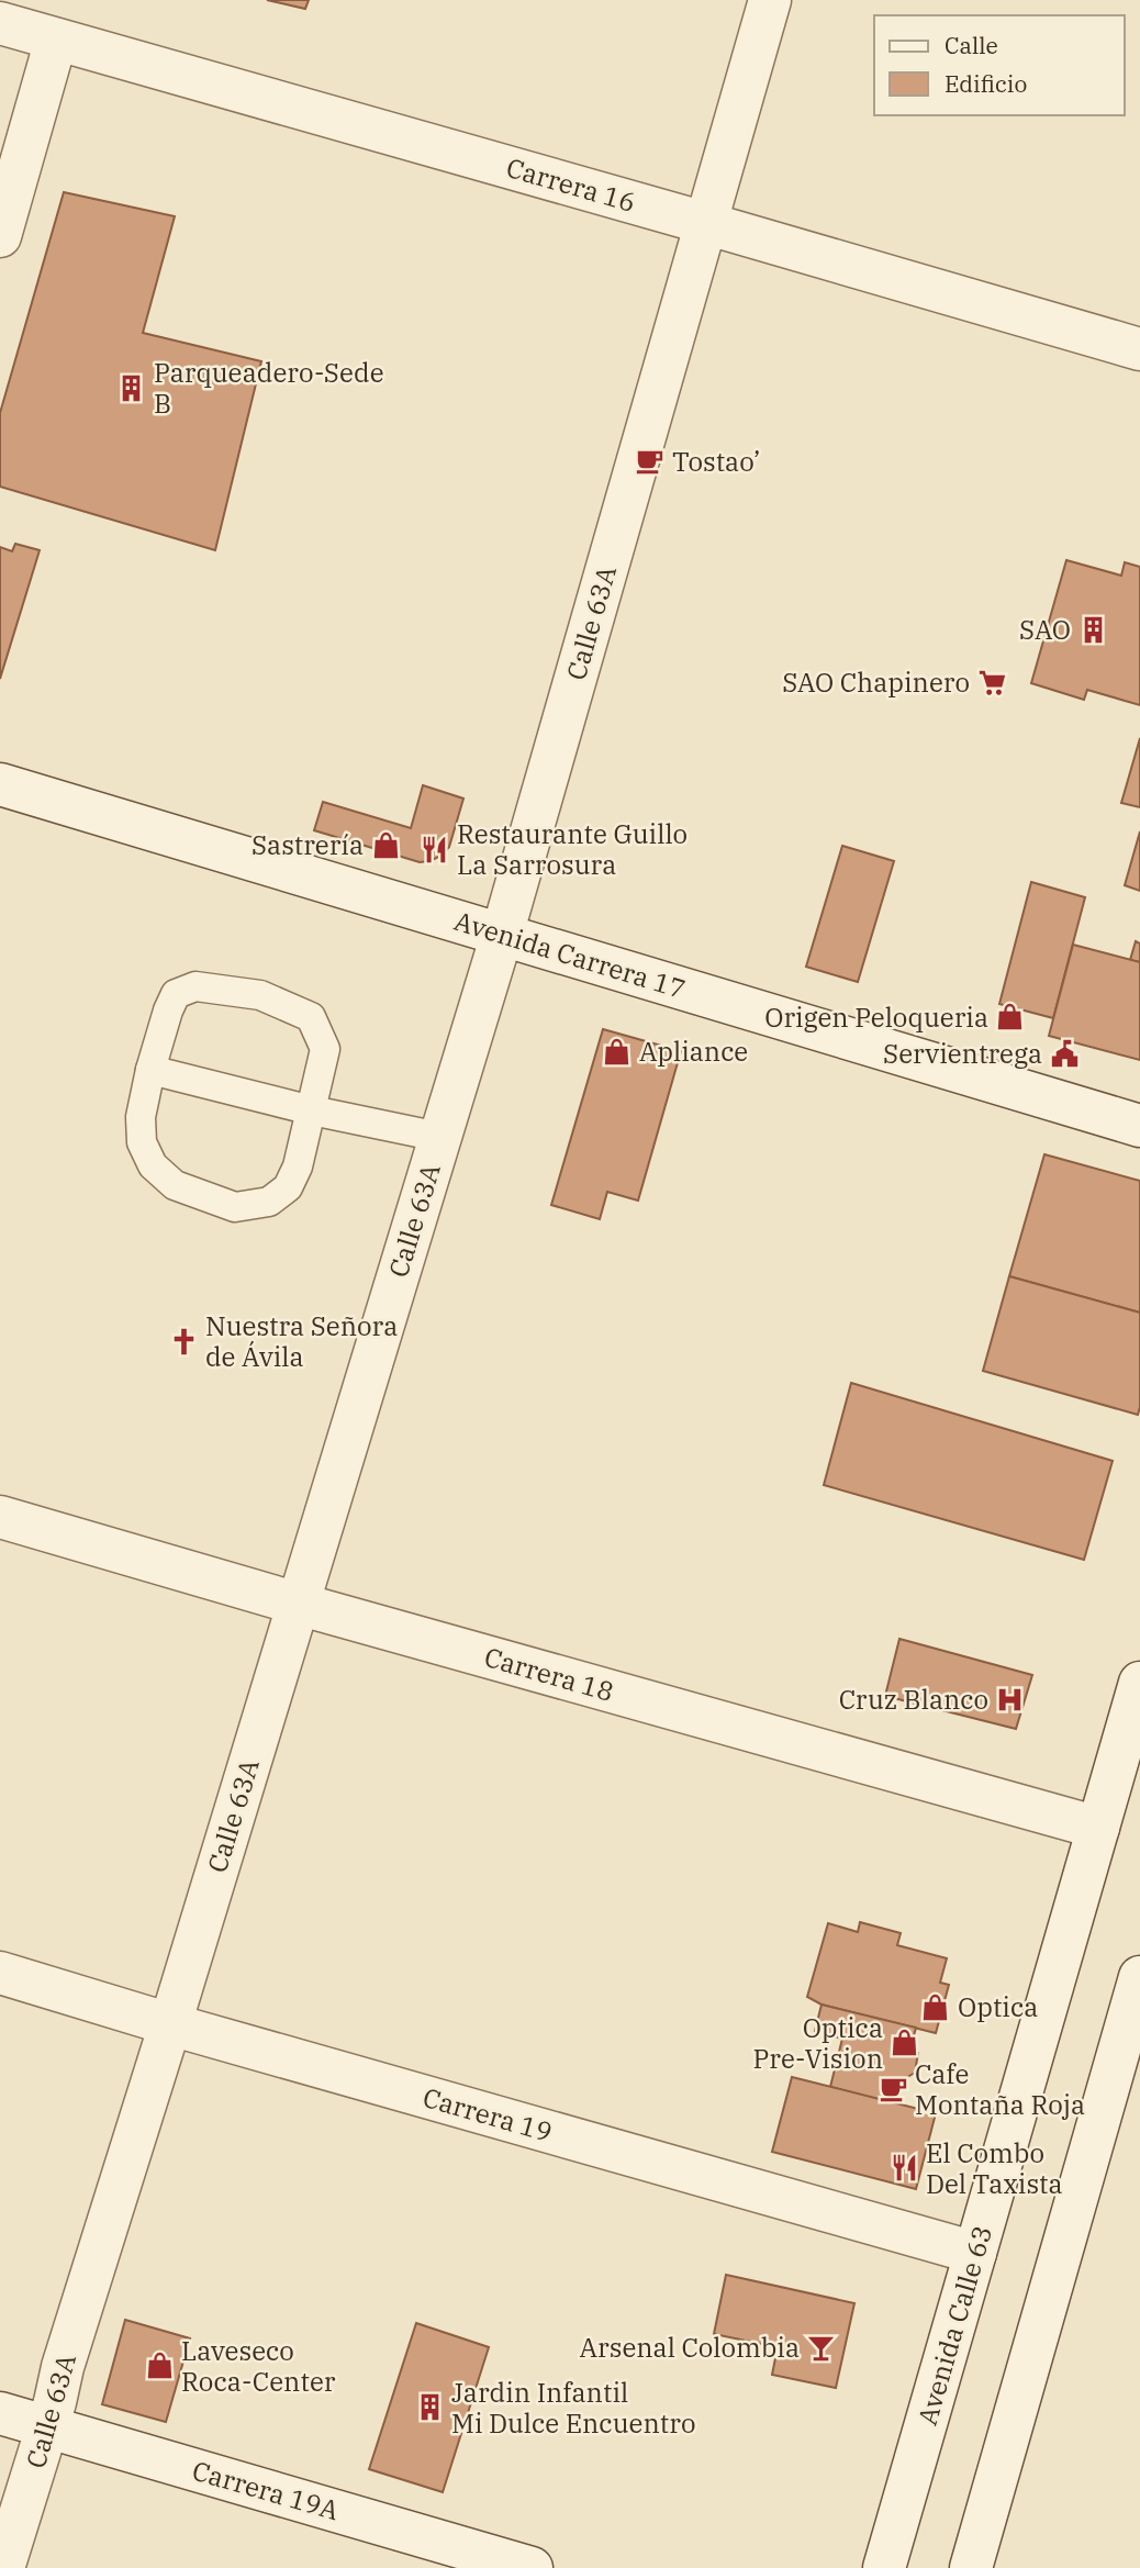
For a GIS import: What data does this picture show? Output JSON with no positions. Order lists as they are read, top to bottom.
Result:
{
  "streets": {
    "street": [
      "Carrera 16",
      "Calle 63A",
      "Avenida Carrera 17",
      "Carrera 18",
      "Carrera 19",
      "Avenida Calle 63",
      "Carrera 19A"
    ]
  },
  "crossings": [
    ["Carrera 16", "Calle 63A"],
    ["Calle 63A", "Avenida Carrera 17"],
    ["Calle 63A", "Carrera 18"],
    ["Calle 63A", "Carrera 19"],
    ["Calle 63A", "Carrera 19A"],
    ["Carrera 18", "Avenida Calle 63"],
    ["Carrera 19", "Avenida Calle 63"]
  ],
  "places": {
    "building": ["Parqueadero-Sede B", "SAO", "Jardin Infantil Mi Dulce Encuentro"],
    "cafe": ["Tostao’", "Cafe Montaña Roja"],
    "supermarket": ["SAO Chapinero"],
    "shop": [
      "Sastrería",
      "Origen Peloqueria",
      "Apliance",
      "Optica",
      "Optica Pre-Vision",
      "Laveseco Roca-Center"
    ],
    "restaurant": ["Restaurante Guillo La Sarrosura", "El Combo Del Taxista"],
    "public building": ["Servientrega"],
    "church": ["Nuestra Señora de Ávila"],
    "hospital": ["Cruz Blanco"],
    "bar": ["Arsenal Colombia"]
  },
  "legend": ["Calle", "Edificio"]
}
